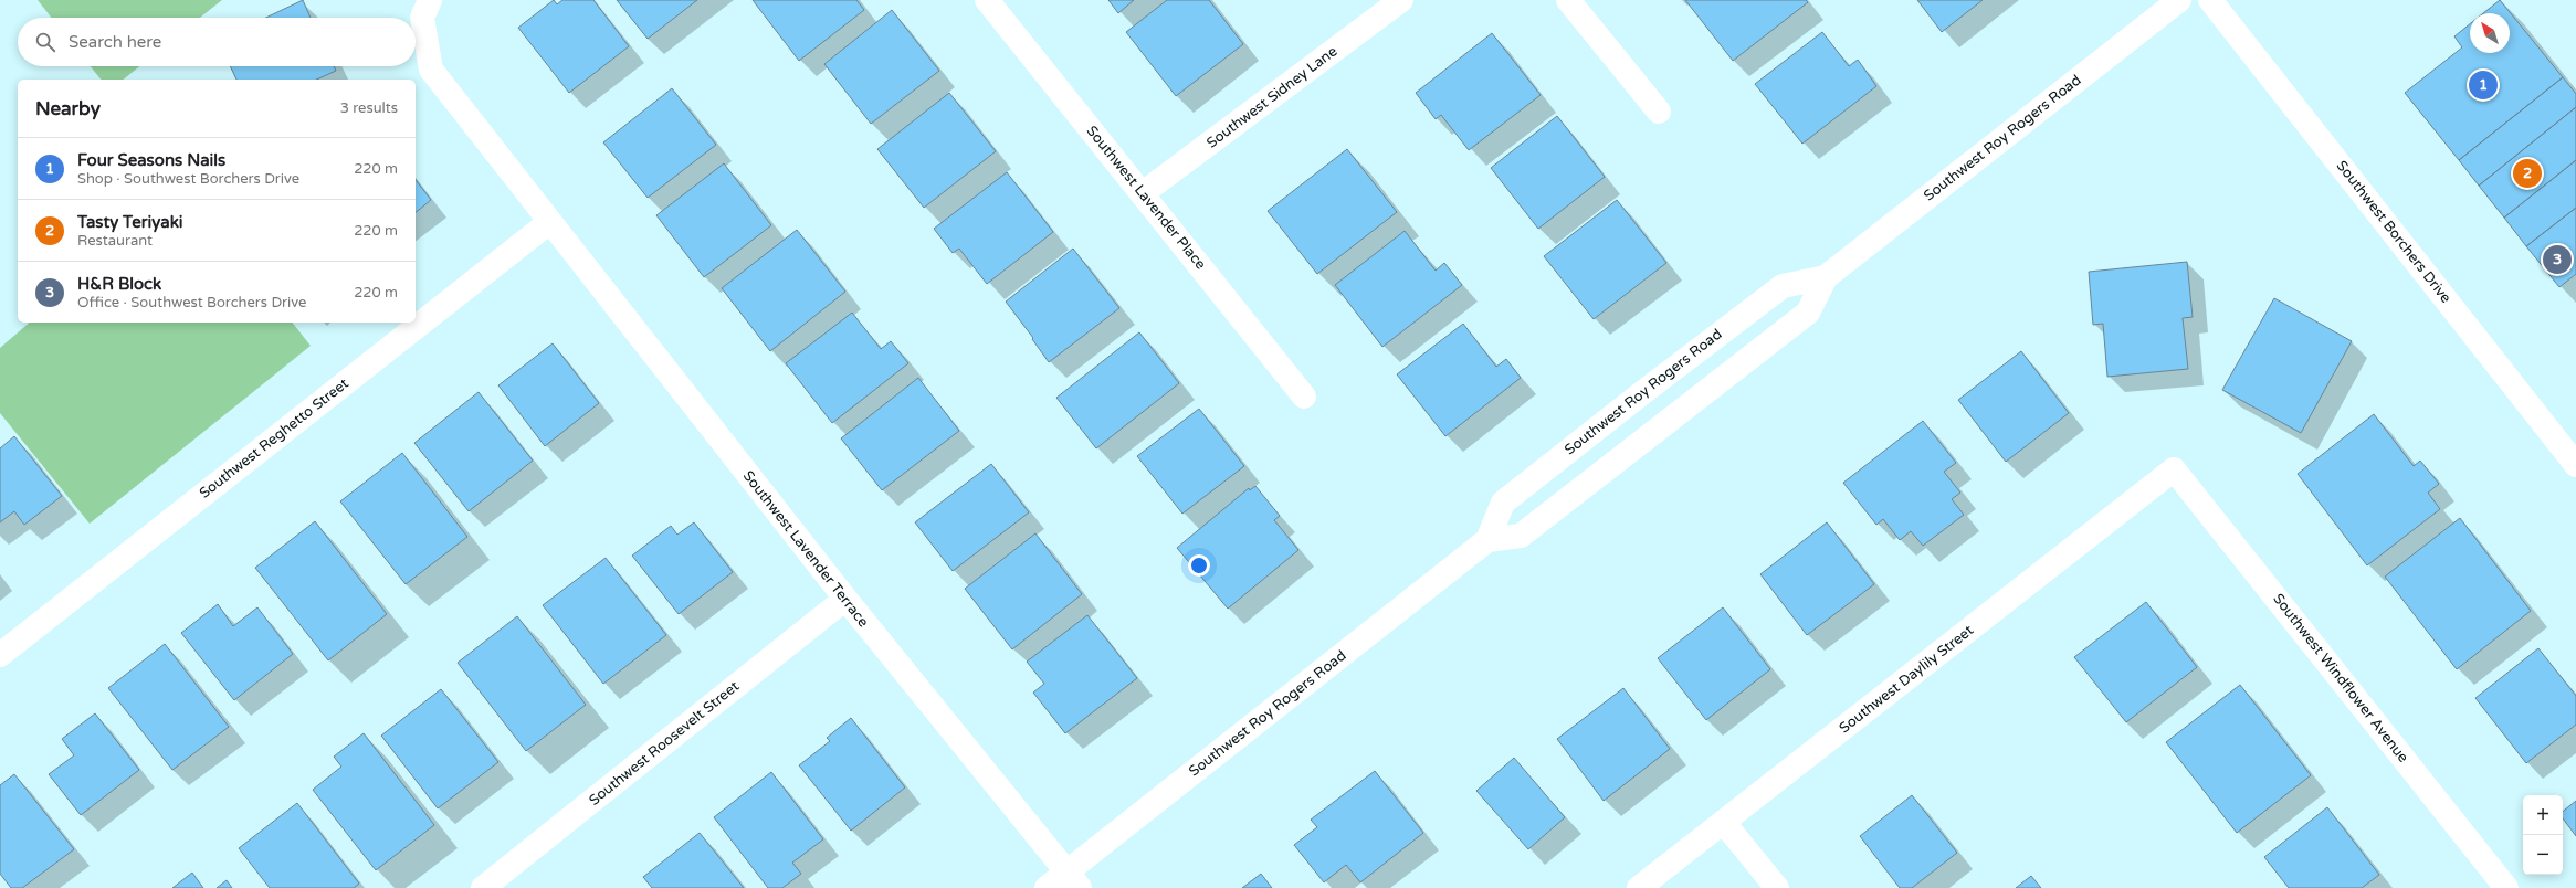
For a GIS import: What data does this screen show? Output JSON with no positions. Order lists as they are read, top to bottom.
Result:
{
  "streets": {
    "street": [
      "Southwest Sidney Lane",
      "Southwest Roy Rogers Road",
      "Southwest Lavender Place",
      "Southwest Borchers Drive",
      "Southwest Reghetto Street",
      "Southwest Lavender Terrace",
      "Southwest Windflower Avenue",
      "Southwest Daylily Street",
      "Southwest Roosevelt Street"
    ]
  },
  "crossings": [
    ["Southwest Sidney Lane", "Southwest Lavender Place"],
    ["Southwest Roy Rogers Road", "Southwest Lavender Terrace"],
    ["Southwest Reghetto Street", "Southwest Lavender Terrace"],
    ["Southwest Lavender Terrace", "Southwest Roosevelt Street"],
    ["Southwest Windflower Avenue", "Southwest Daylily Street"]
  ],
  "north": "top left",
  "page": {
    "search": "Search here",
    "pins": ["1", "2", "3"],
    "heading": ["Nearby", "3 results"],
    "list": [
      {
        "mark": "1",
        "name": "Four Seasons Nails",
        "note": "Shop · Southwest Borchers Drive",
        "value": "220 m"
      },
      {
        "mark": "2",
        "name": "Tasty Teriyaki",
        "note": "Restaurant",
        "value": "220 m"
      },
      {
        "mark": "3",
        "name": "H&R Block",
        "note": "Office · Southwest Borchers Drive",
        "value": "220 m"
      }
    ],
    "map_buttons": ["+", "−"]
  }
}
